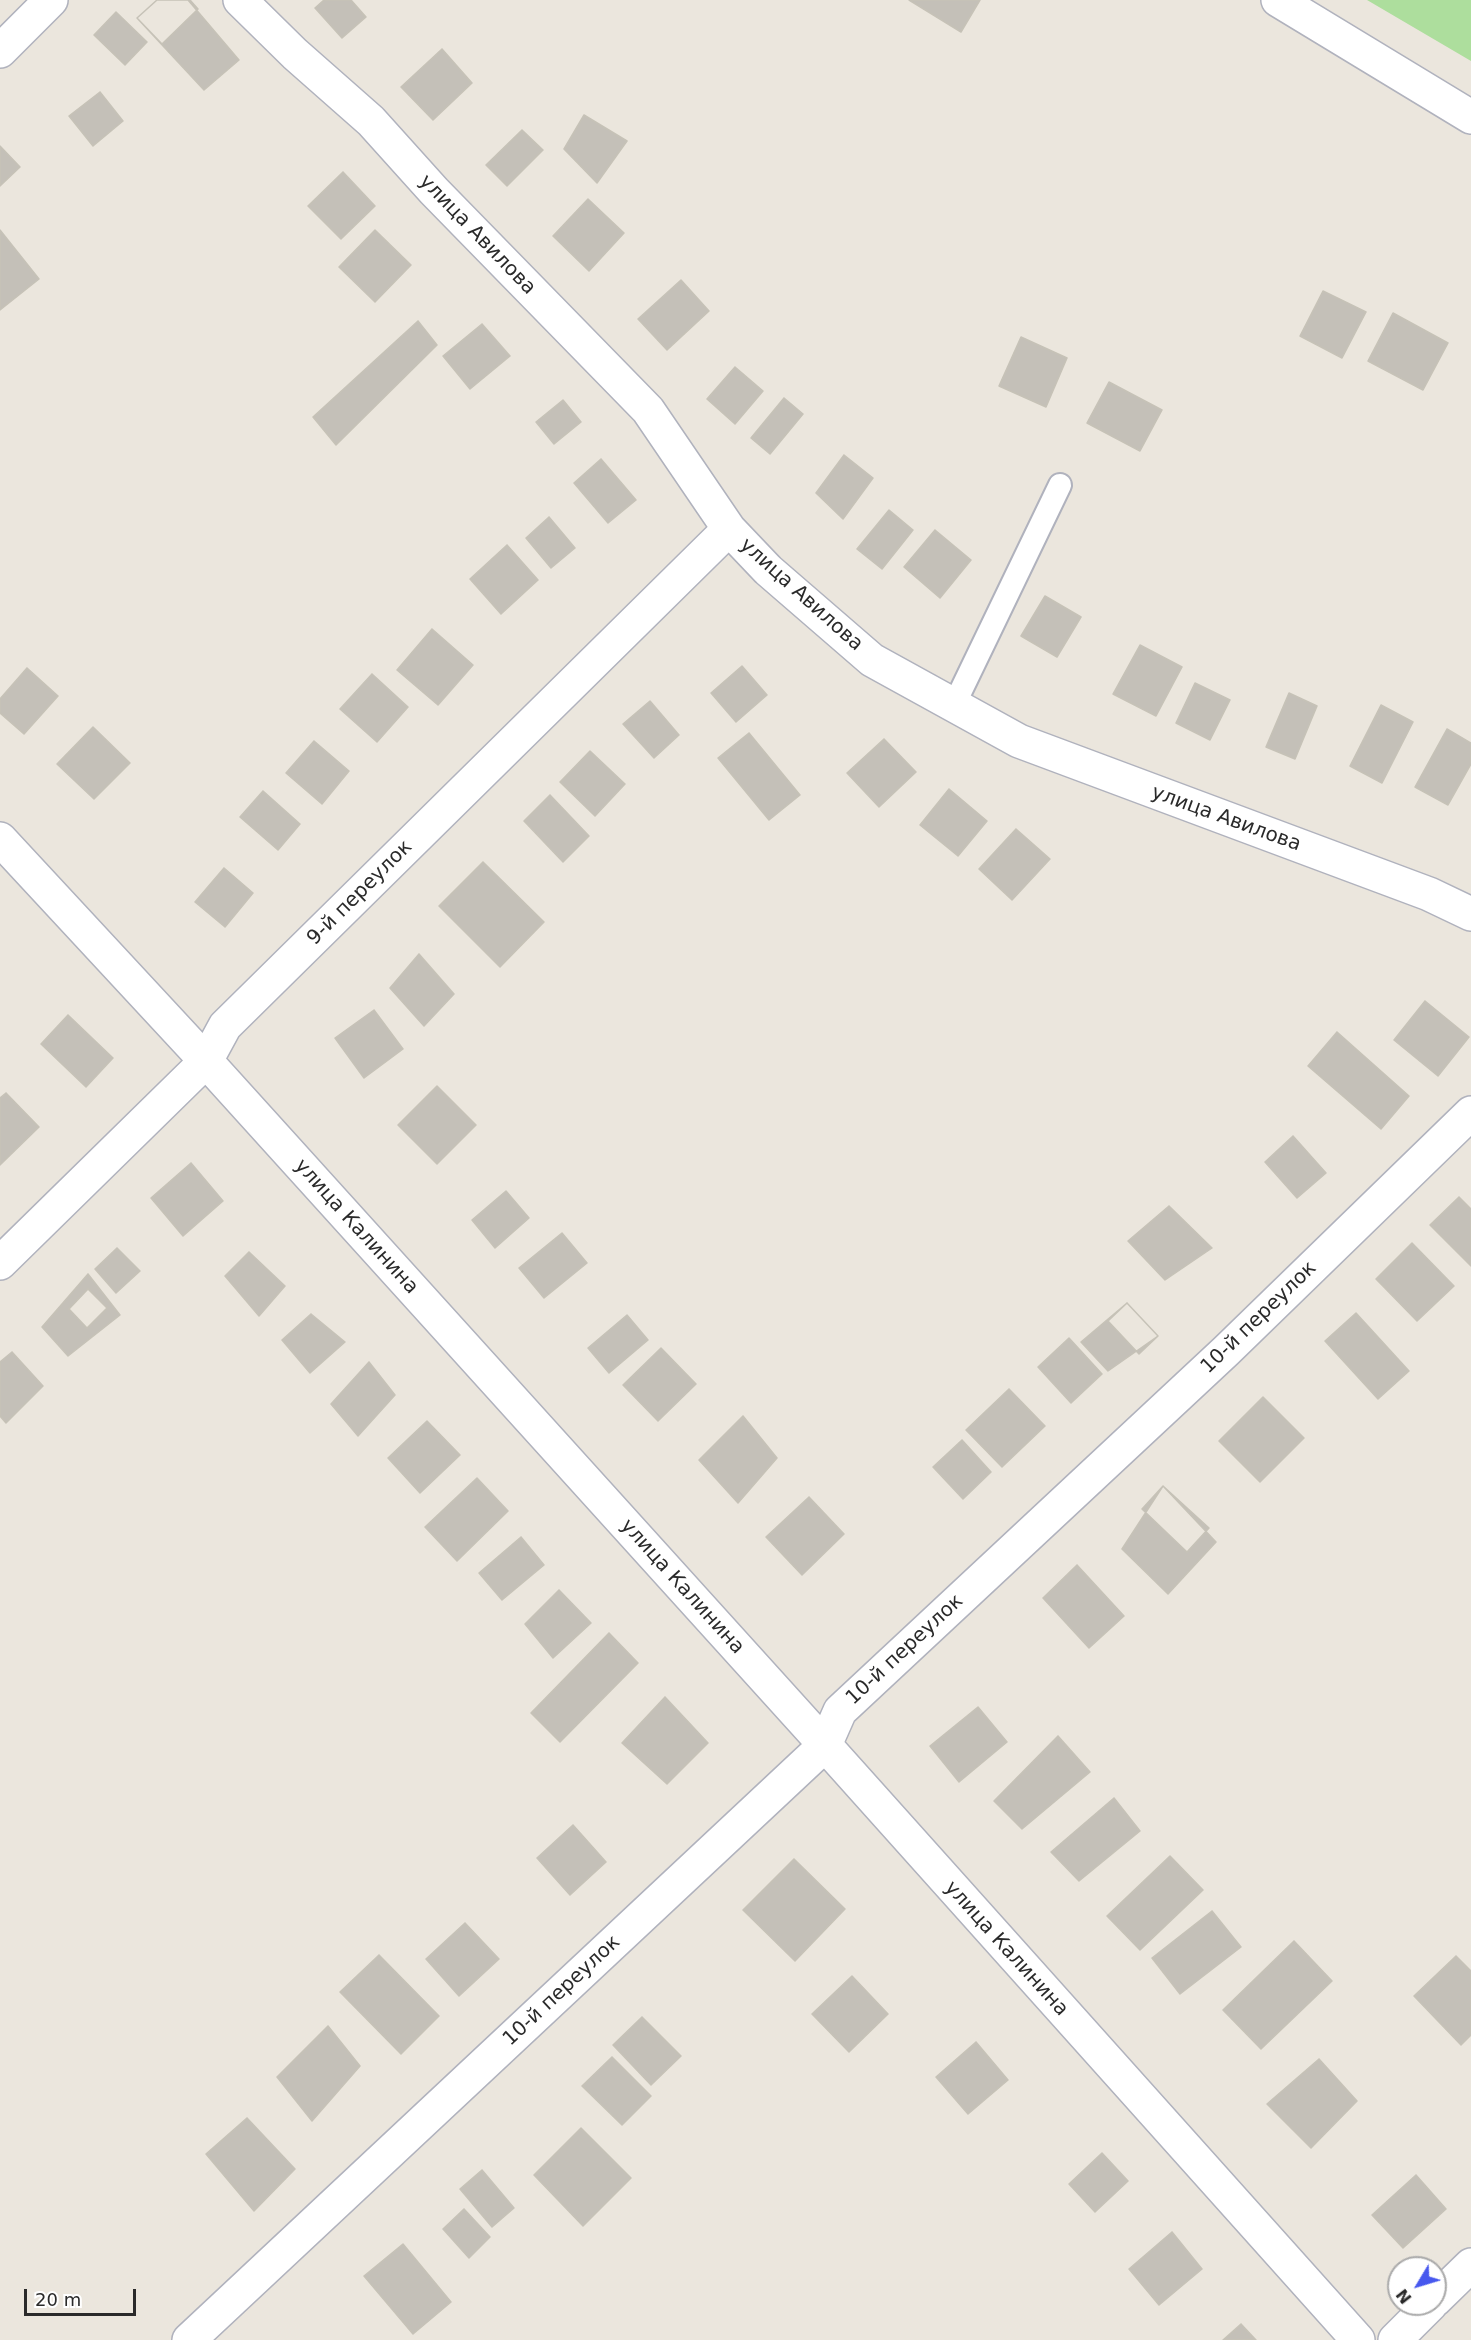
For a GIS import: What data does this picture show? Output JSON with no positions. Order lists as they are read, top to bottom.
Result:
{
  "streets": {
    "street": [
      "улица Авилова",
      "9-й переулок",
      "улица Калинина",
      "10-й переулок"
    ]
  },
  "crossings": [
    ["улица Авилова", "9-й переулок"],
    ["9-й переулок", "улица Калинина"],
    ["улица Калинина", "10-й переулок"]
  ],
  "scale_bar": "20 m",
  "north": "bottom left"
}
